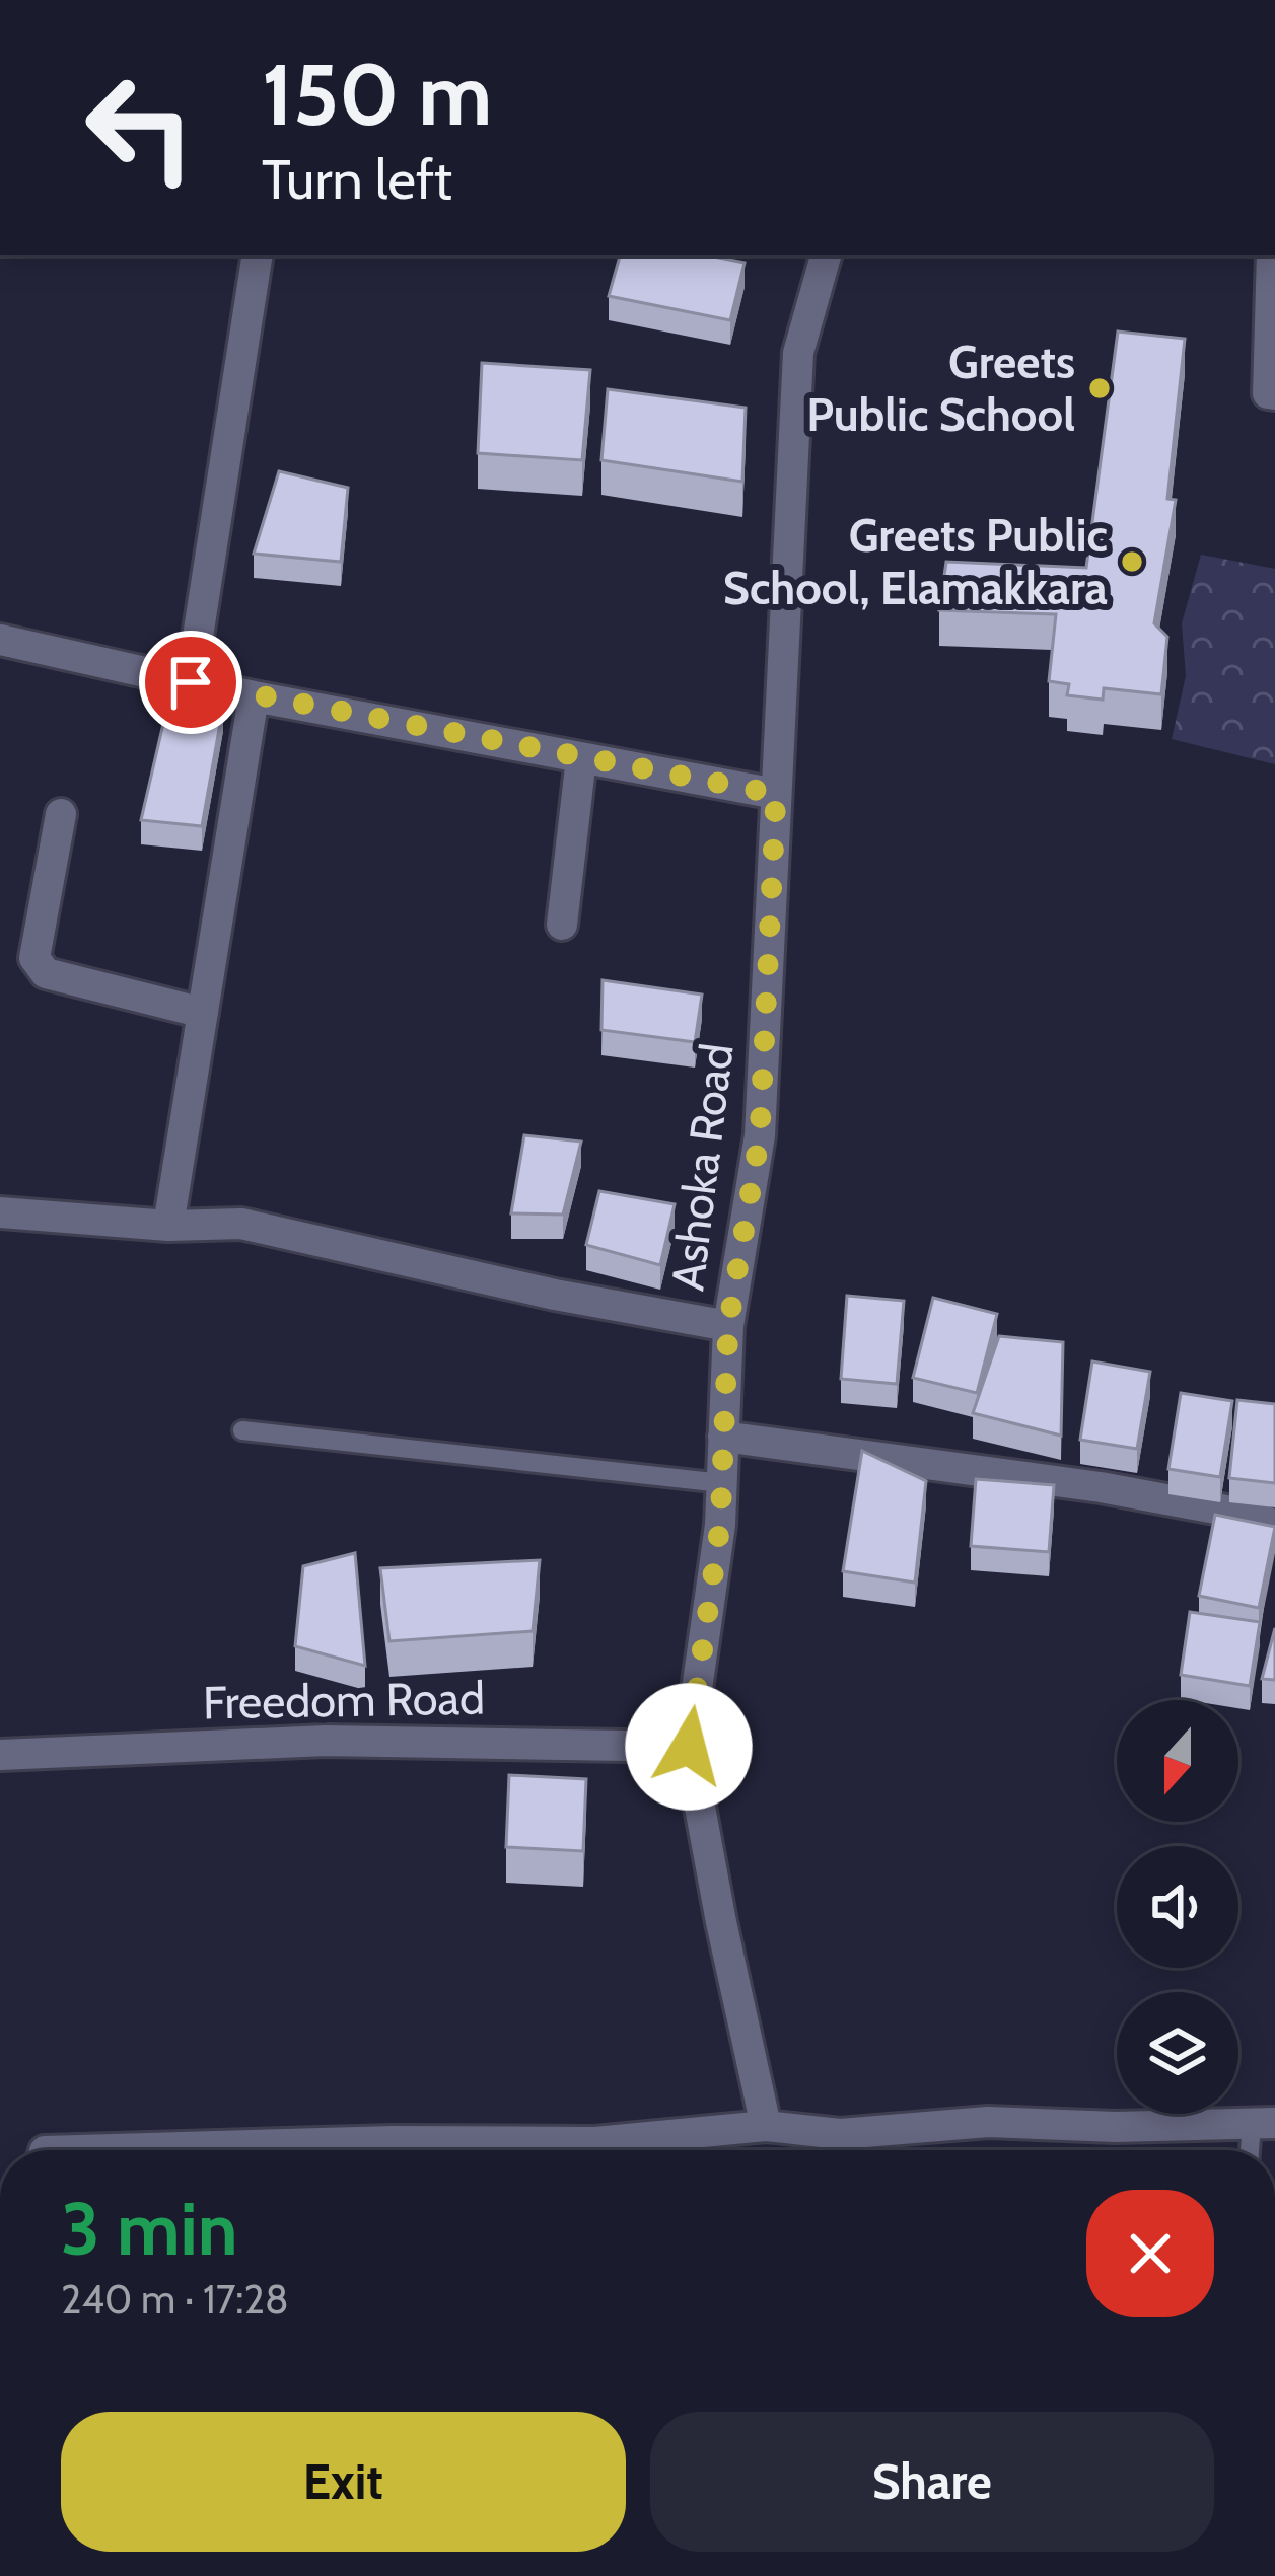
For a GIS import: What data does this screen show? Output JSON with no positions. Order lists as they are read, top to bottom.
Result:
{
  "streets": {
    "street": ["Ashoka Road", "Freedom Road"]
  },
  "crossings": [
    ["Ashoka Road", "Freedom Road"]
  ],
  "places": ["Greets Public School", "Greets Public School, Elamakkara"],
  "north": "bottom",
  "page": {
    "turn": ["150 m", "Turn left"],
    "heading": ["3 min", "240 m · 17:28"],
    "buttons": ["Exit", "Share"]
  }
}
